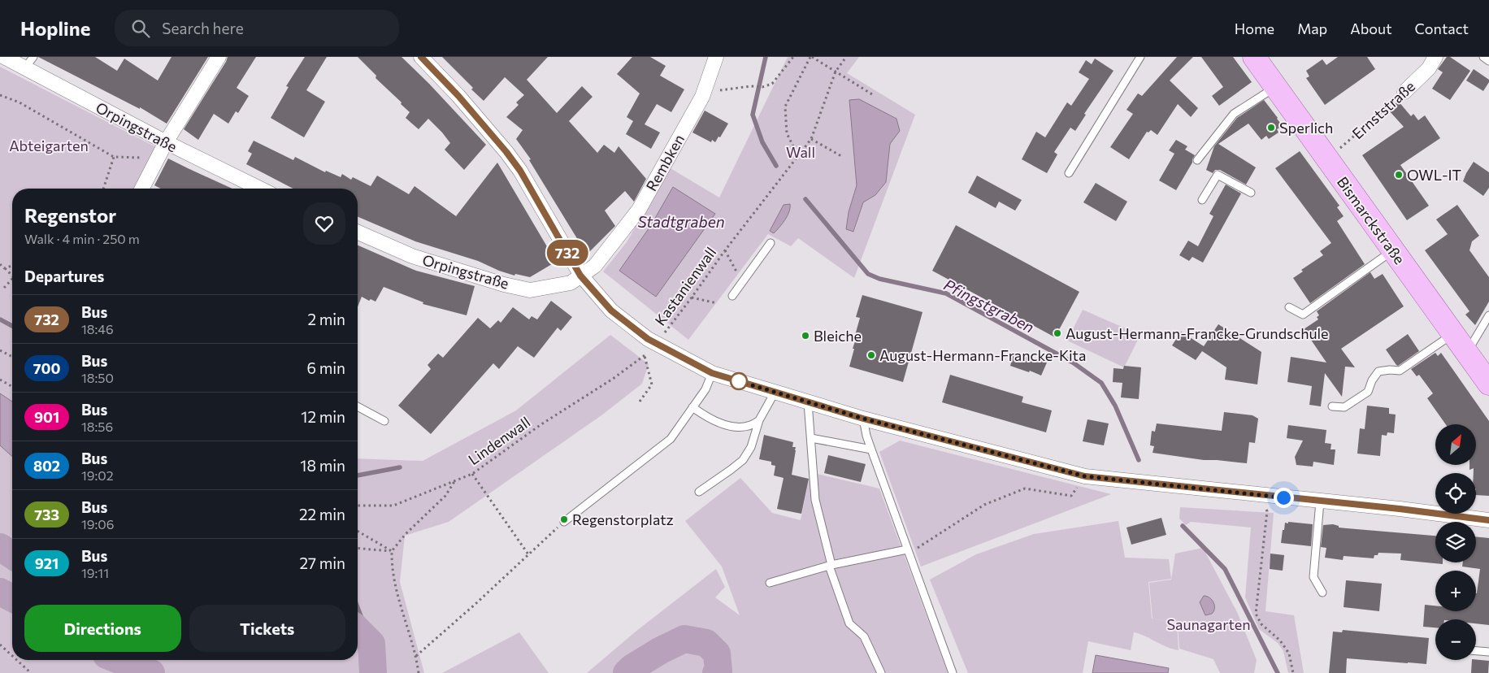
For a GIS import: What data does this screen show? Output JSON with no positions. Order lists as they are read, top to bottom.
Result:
{
  "streets": {
    "main road": ["Bismarckstraße"],
    "street": ["Ernststraße", "Orpingstraße", "Rembken"],
    "path": ["Kastanienwall", "Lindenwall"]
  },
  "crossings": [
    ["Ernststraße", "Bismarckstraße"],
    ["Orpingstraße", "Rembken"]
  ],
  "water": ["Stadtgraben", "Pfingstgraben"],
  "parks": ["Abteigarten", "Wall", "Saunagarten"],
  "places": [
    "Sperlich",
    "OWL-IT",
    "August-Hermann-Francke-Grundschule",
    "Bleiche",
    "August-Hermann-Francke-Kita",
    "Regenstorplatz"
  ],
  "lines": ["bus line 732"],
  "north": "top right",
  "page": {
    "header": "Hopline",
    "search": "Search here",
    "nav": [
      "Home",
      "Map",
      "About",
      "Contact"
    ],
    "on_map": "732",
    "heading": [
      ["Regenstor", "Walk · 4 min · 250 m"],
      "Departures"
    ],
    "list": [
      {
        "mark": "732",
        "name": "Bus",
        "note": "18:46",
        "value": "2 min"
      },
      {
        "mark": "700",
        "name": "Bus",
        "note": "18:50",
        "value": "6 min"
      },
      {
        "mark": "901",
        "name": "Bus",
        "note": "18:56",
        "value": "12 min"
      },
      {
        "mark": "802",
        "name": "Bus",
        "note": "19:02",
        "value": "18 min"
      },
      {
        "mark": "733",
        "name": "Bus",
        "note": "19:06",
        "value": "22 min"
      },
      {
        "mark": "921",
        "name": "Bus",
        "note": "19:11",
        "value": "27 min"
      }
    ],
    "map_buttons": ["+", "−"],
    "buttons": ["Directions", "Tickets"]
  }
}
